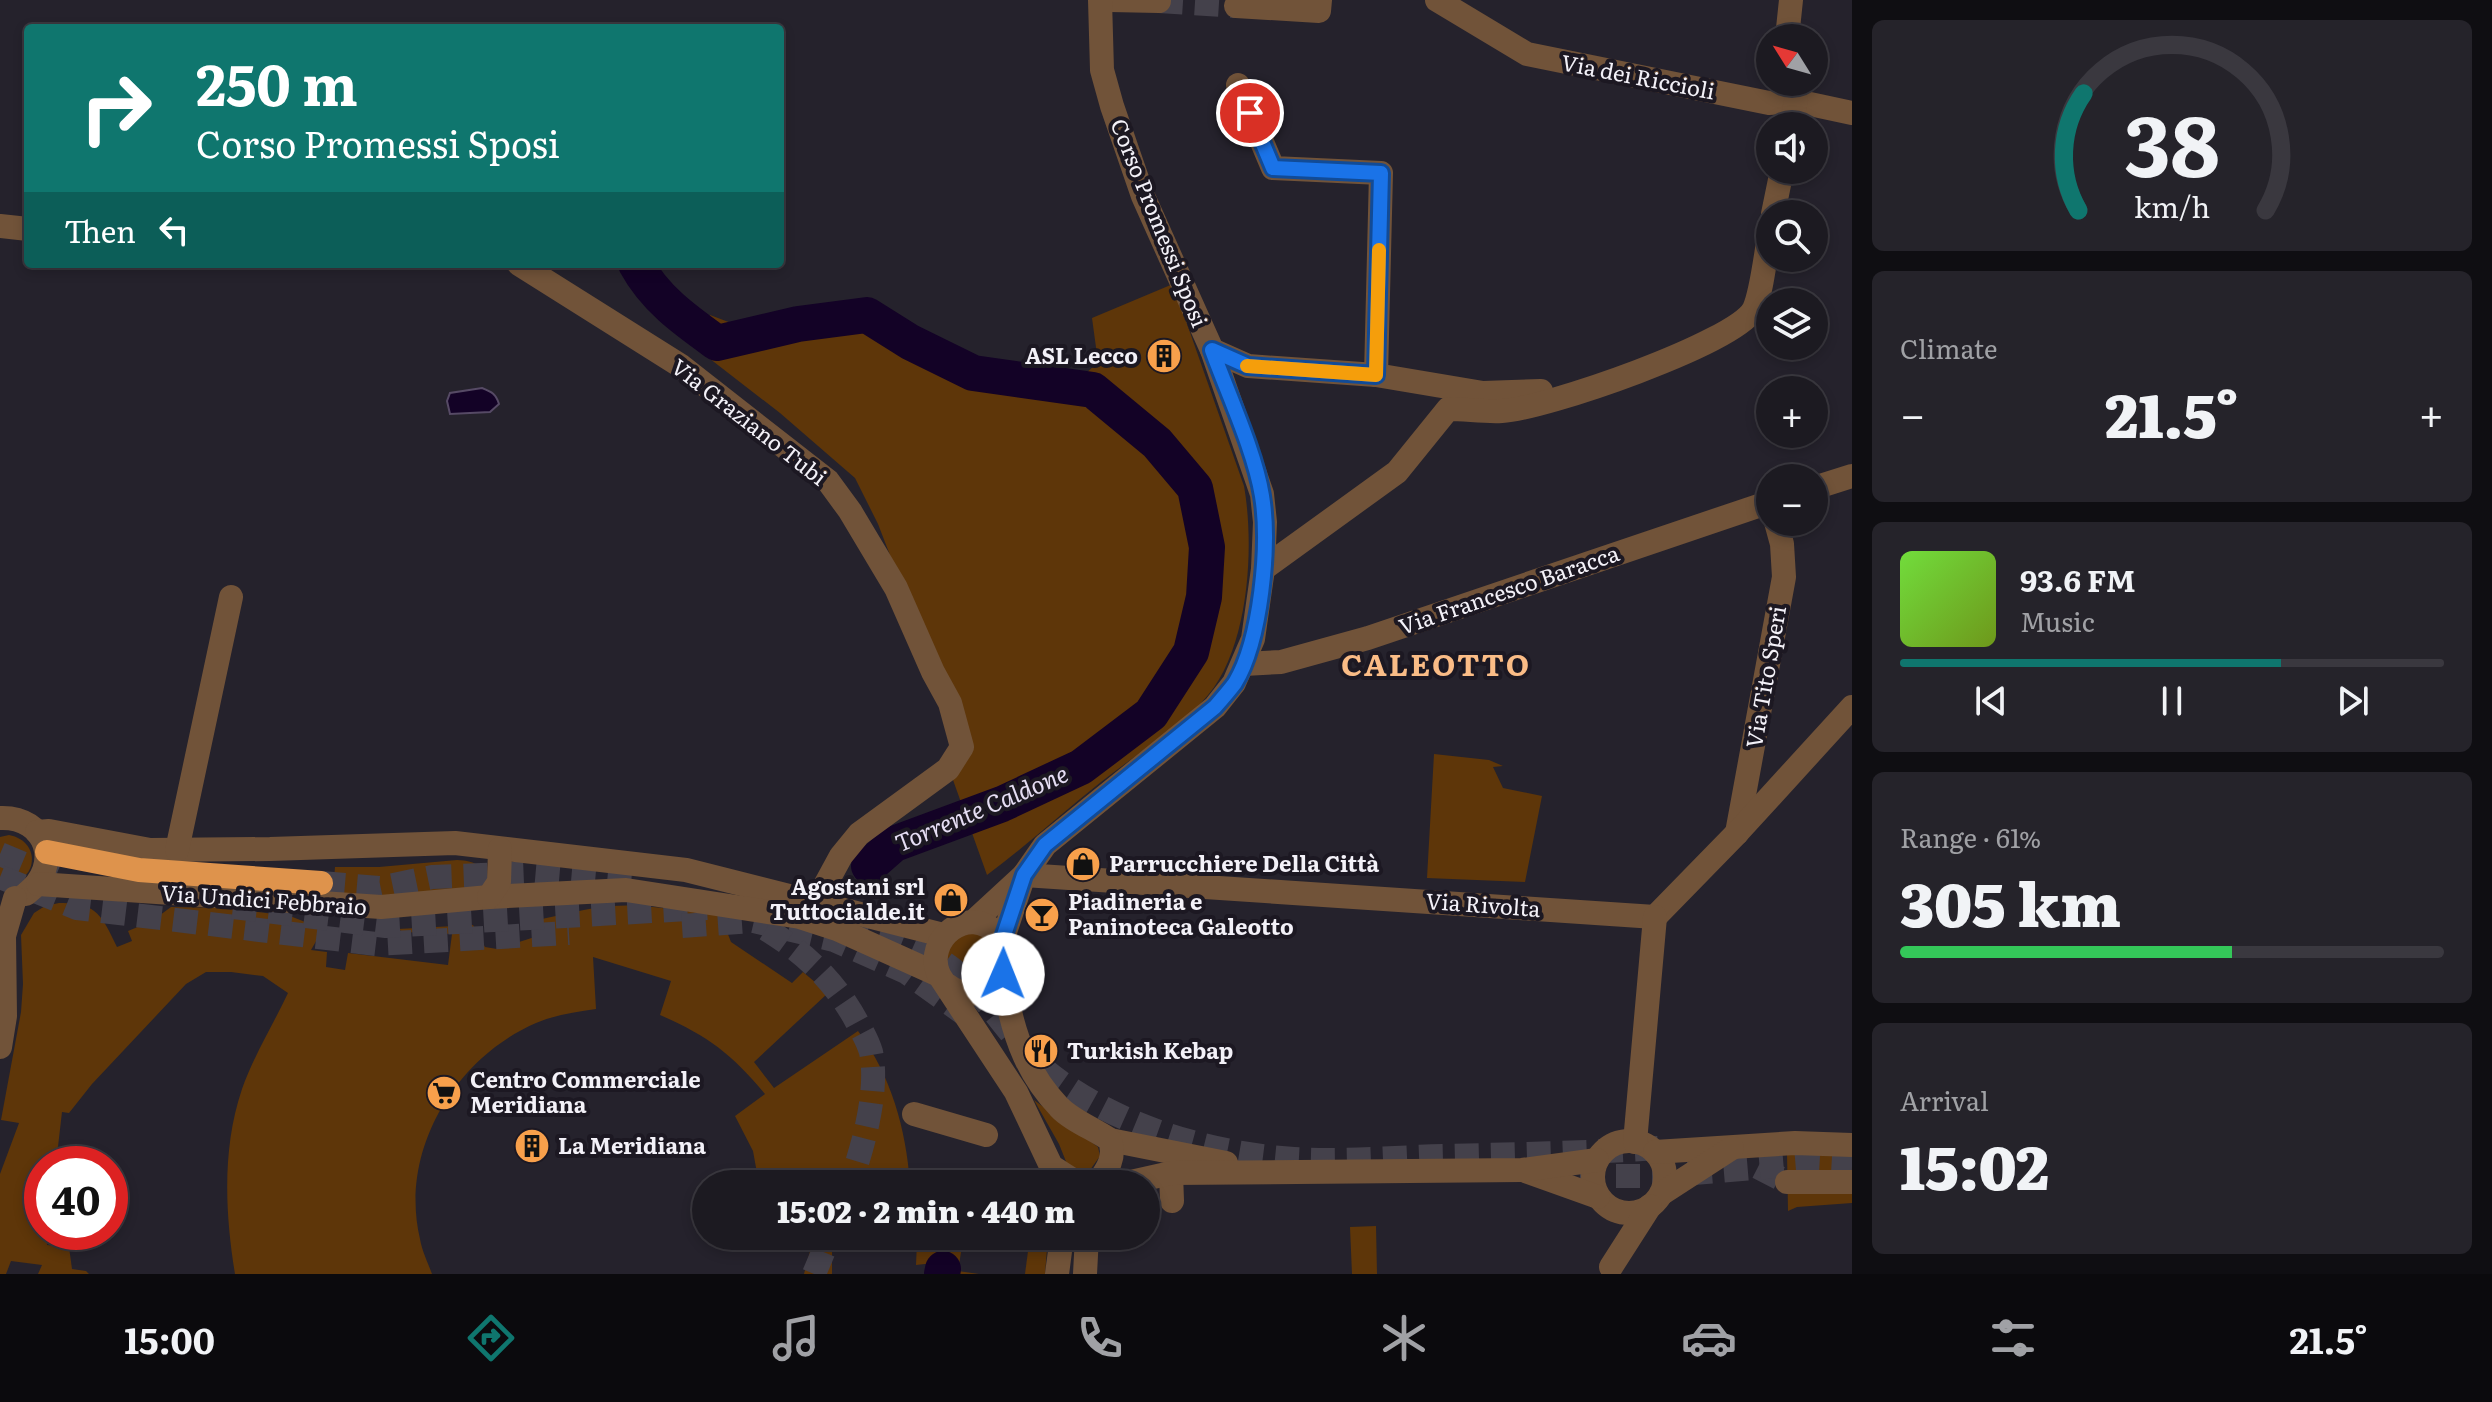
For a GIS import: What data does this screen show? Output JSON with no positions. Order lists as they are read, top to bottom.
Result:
{
  "streets": {
    "street": [
      "Via dei Riccioli",
      "Corso Promessi Sposi",
      "Via Graziano Tubi",
      "Via Francesco Baracca",
      "Via Tito Speri",
      "Via Undici Febbraio",
      "Via Rivolta"
    ]
  },
  "crossings": [
    ["Corso Promessi Sposi", "Via Francesco Baracca"],
    ["Corso Promessi Sposi", "Via Undici Febbraio"],
    ["Corso Promessi Sposi", "Via Rivolta"],
    ["Via Graziano Tubi", "Via Undici Febbraio"]
  ],
  "districts": ["CALEOTTO"],
  "water": ["Torrente Caldone"],
  "places": {
    "building": ["ASL Lecco", "La Meridiana"],
    "shop": ["Parrucchiere Della Città", "Agostani srl Tuttocialde.it"],
    "bar": ["Piadineria e Paninoteca Galeotto"],
    "restaurant": ["Turkish Kebap"],
    "supermarket": ["Centro Commerciale Meridiana"]
  },
  "north": "top left",
  "page": {
    "map_buttons": ["+", "−"],
    "turn": ["250 m", "Corso Promessi Sposi"],
    "then": "Then",
    "tile": [
      "Climate",
      ["Range · 61%", "305 km"],
      ["Arrival", "15:02"]
    ],
    "heat": ["−", "21.5°", "+"],
    "song": ["93.6 FM", "Music"],
    "limit": "40",
    "trip": "15:02 · 2 min · 440 m",
    "tabs": ["15:00", "21.5°"],
    "gauge": ["38", "km/h"]
  }
}
